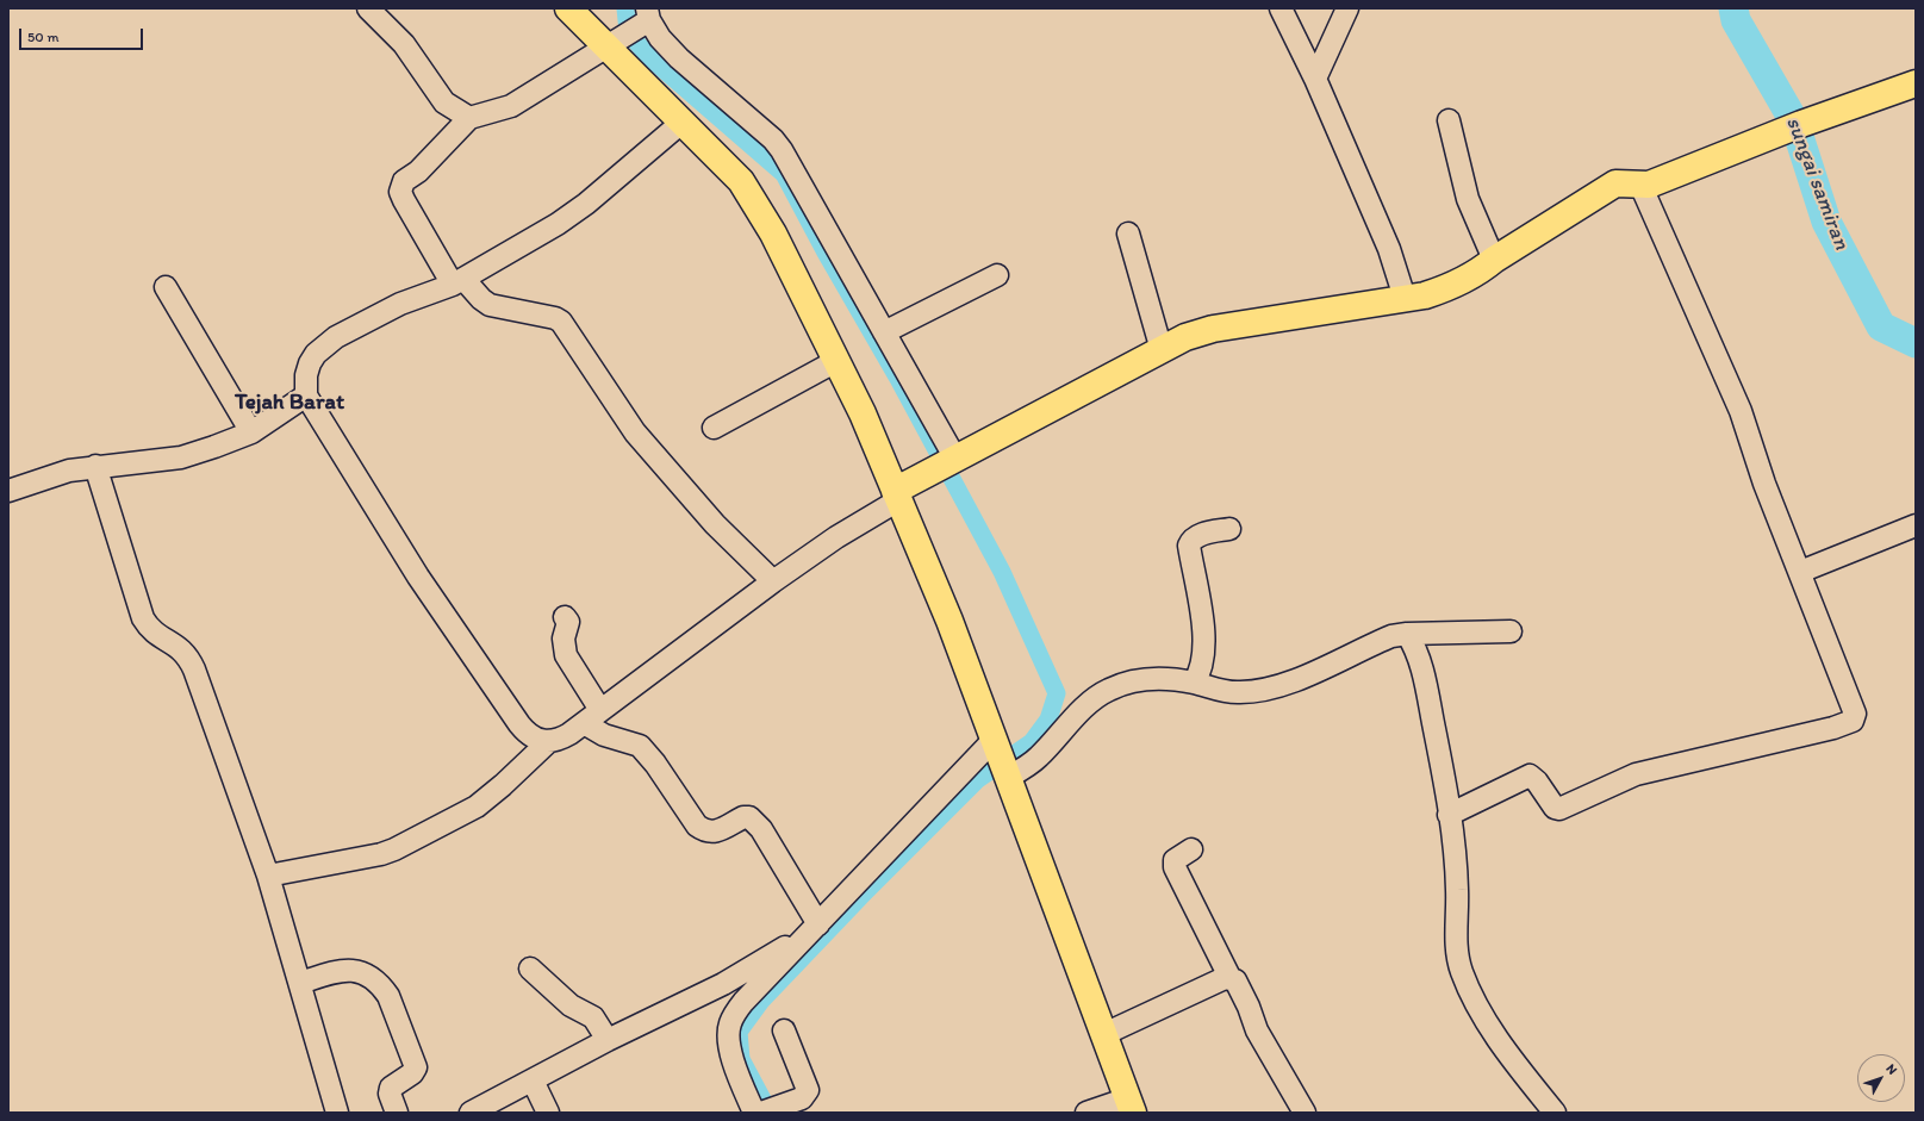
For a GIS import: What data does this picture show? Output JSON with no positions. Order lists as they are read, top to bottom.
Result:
{
  "districts": ["Tejah Barat"],
  "water": ["sungai samiran"],
  "scale_bar": "50 m",
  "north": "top right"
}
